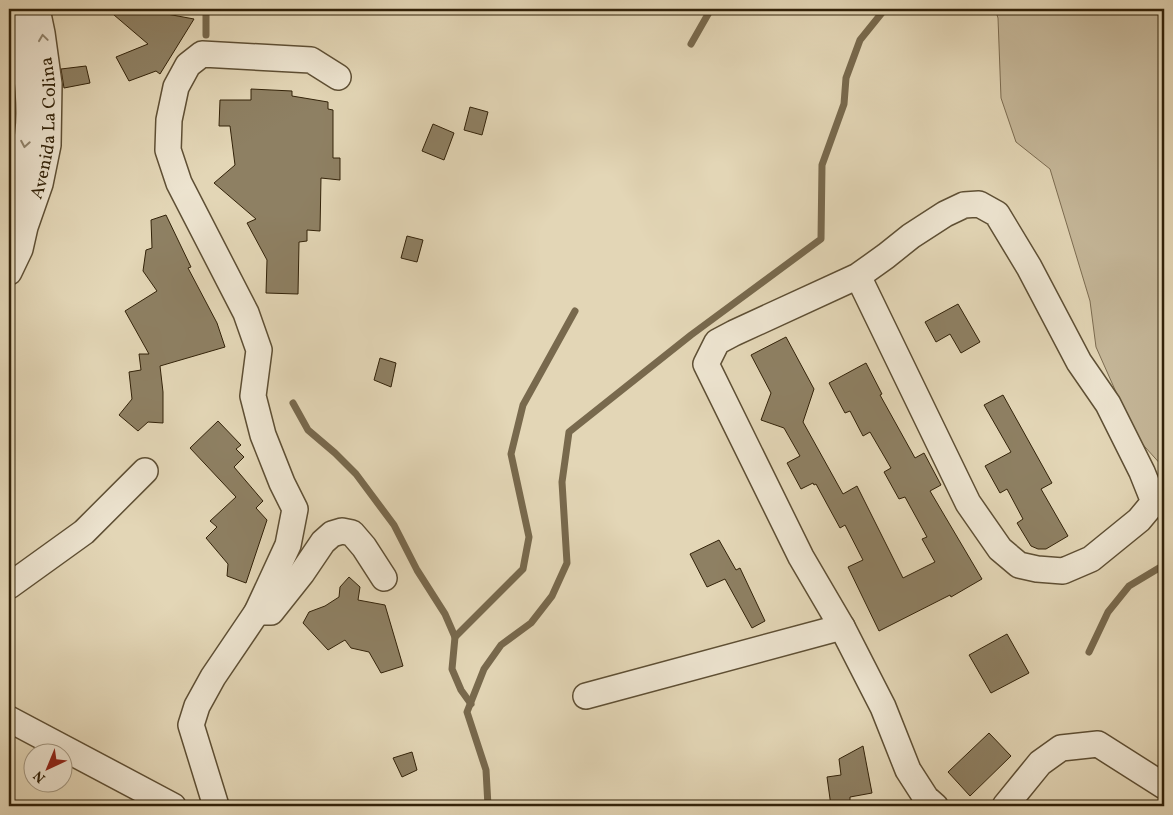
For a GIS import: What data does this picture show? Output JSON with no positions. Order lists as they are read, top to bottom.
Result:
{
  "streets": {
    "street": ["Avenida La Colina"]
  },
  "north": "bottom left"
}
